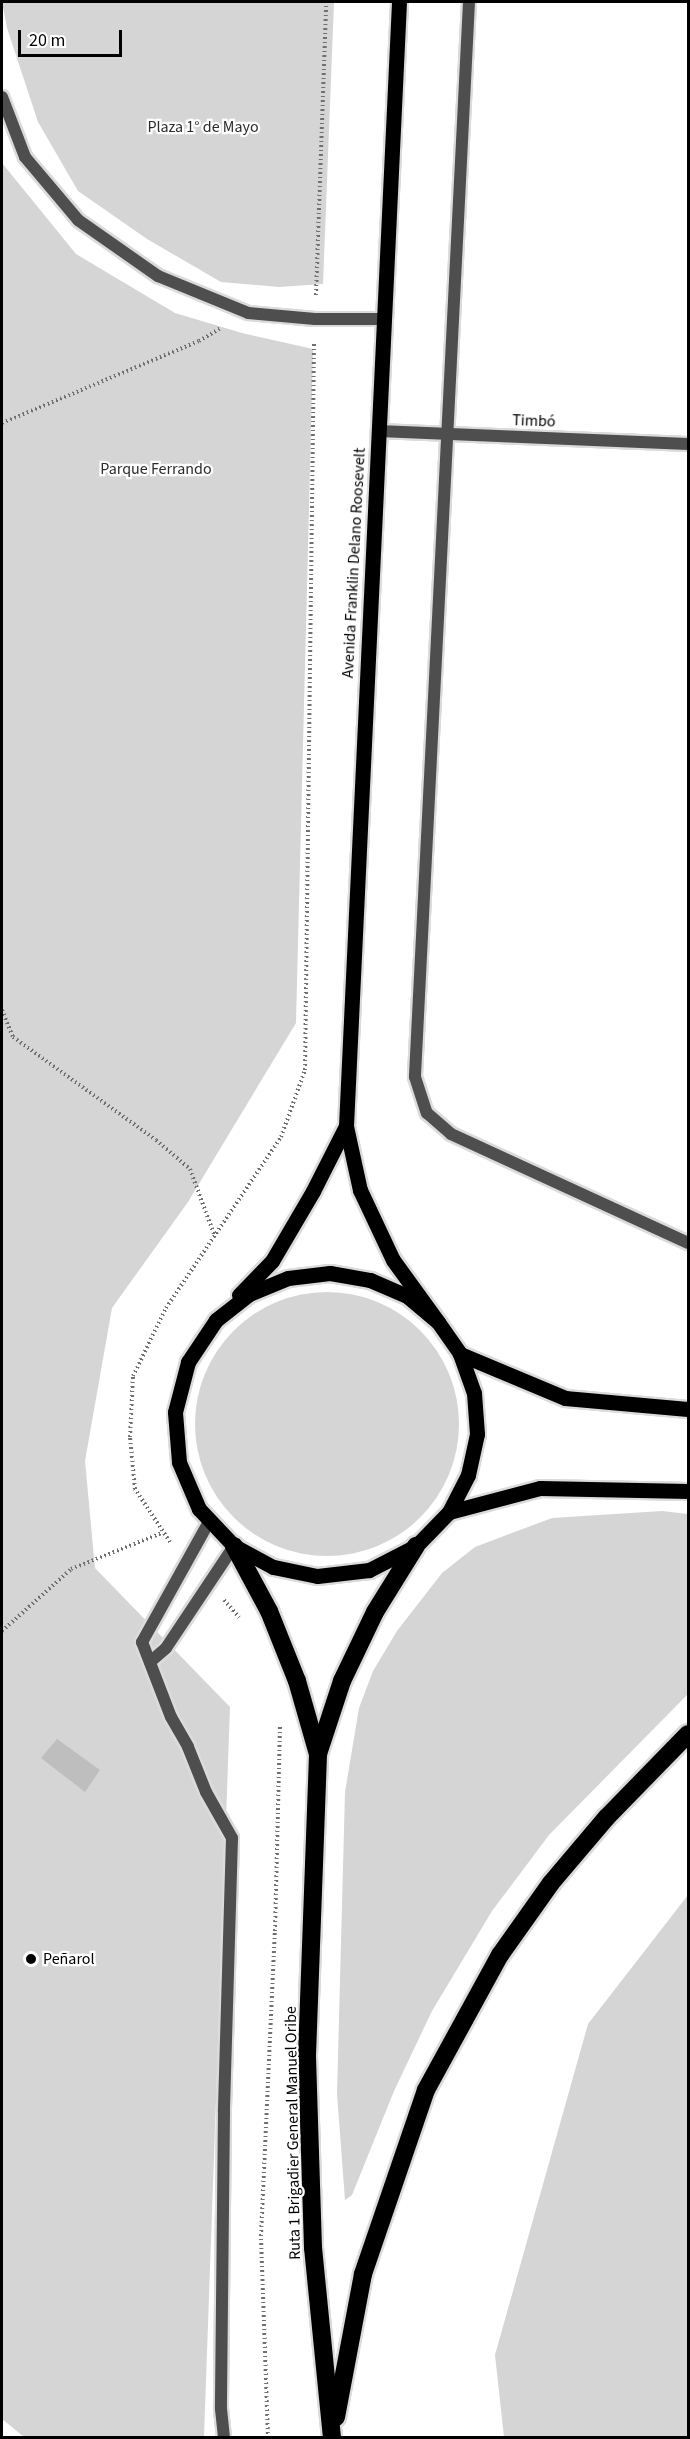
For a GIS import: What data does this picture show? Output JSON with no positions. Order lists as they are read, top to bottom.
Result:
{
  "streets": {
    "highway": ["Ruta 1 Brigadier General Manuel Oribe"],
    "main road": ["Avenida Franklin Delano Roosevelt"],
    "street": ["Timbó"]
  },
  "crossings": [
    ["Timbó", "Avenida Franklin Delano Roosevelt"]
  ],
  "parks": ["Plaza 1° de Mayo", "Parque Ferrando"],
  "places": ["Peñarol"],
  "scale_bar": "20 m"
}
